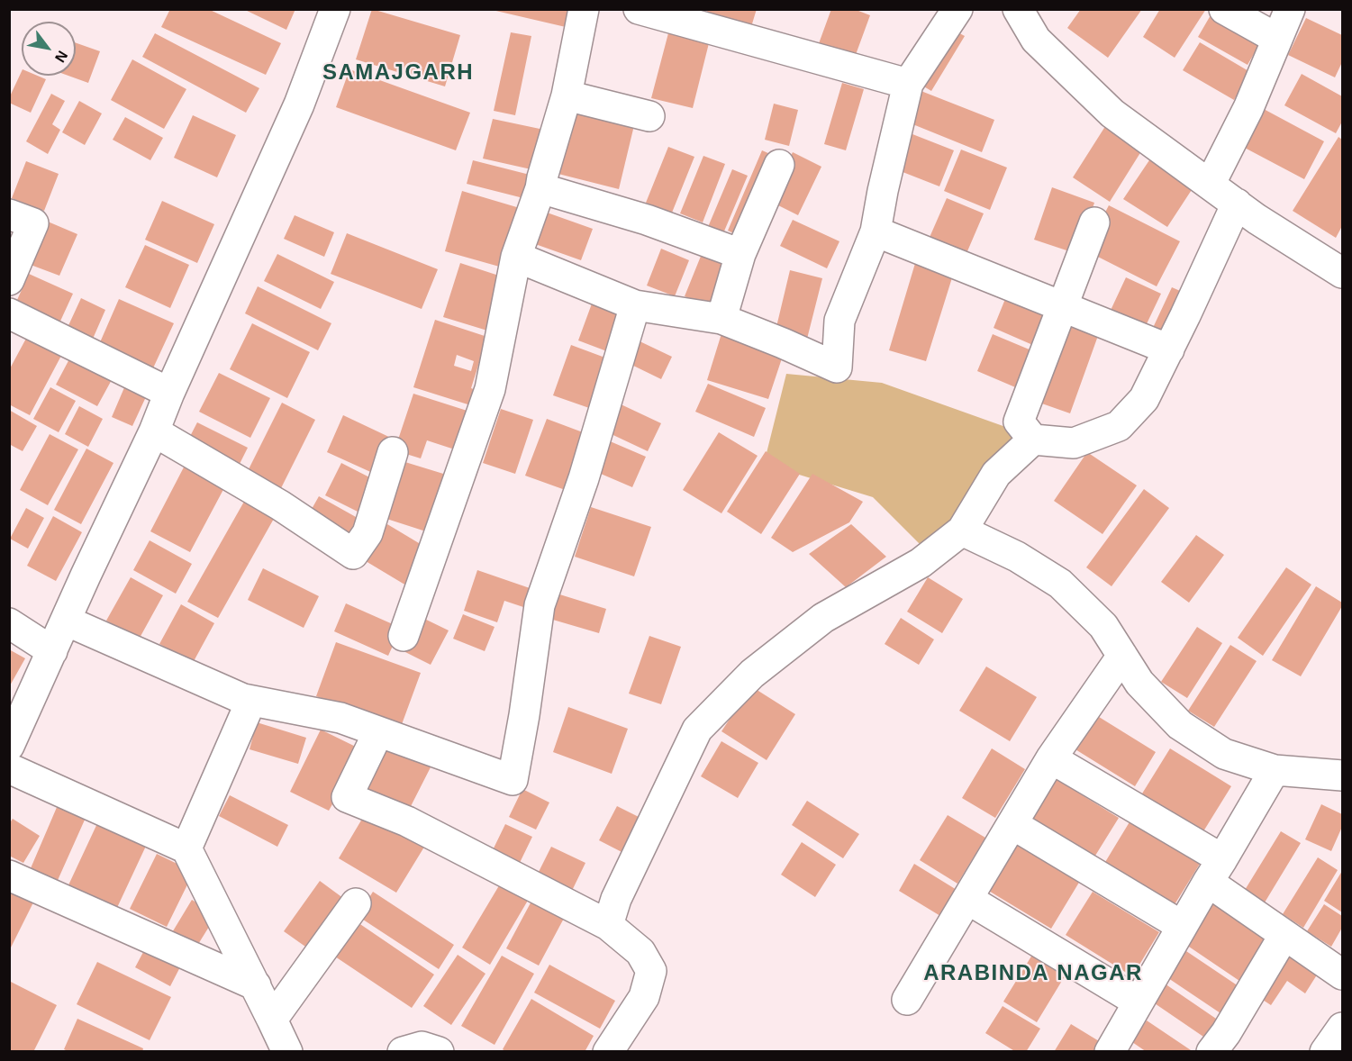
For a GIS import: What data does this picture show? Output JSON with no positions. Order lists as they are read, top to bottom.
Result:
{
  "districts": ["SAMAJGARH", "ARABINDA NAGAR"],
  "north": "bottom right"
}
